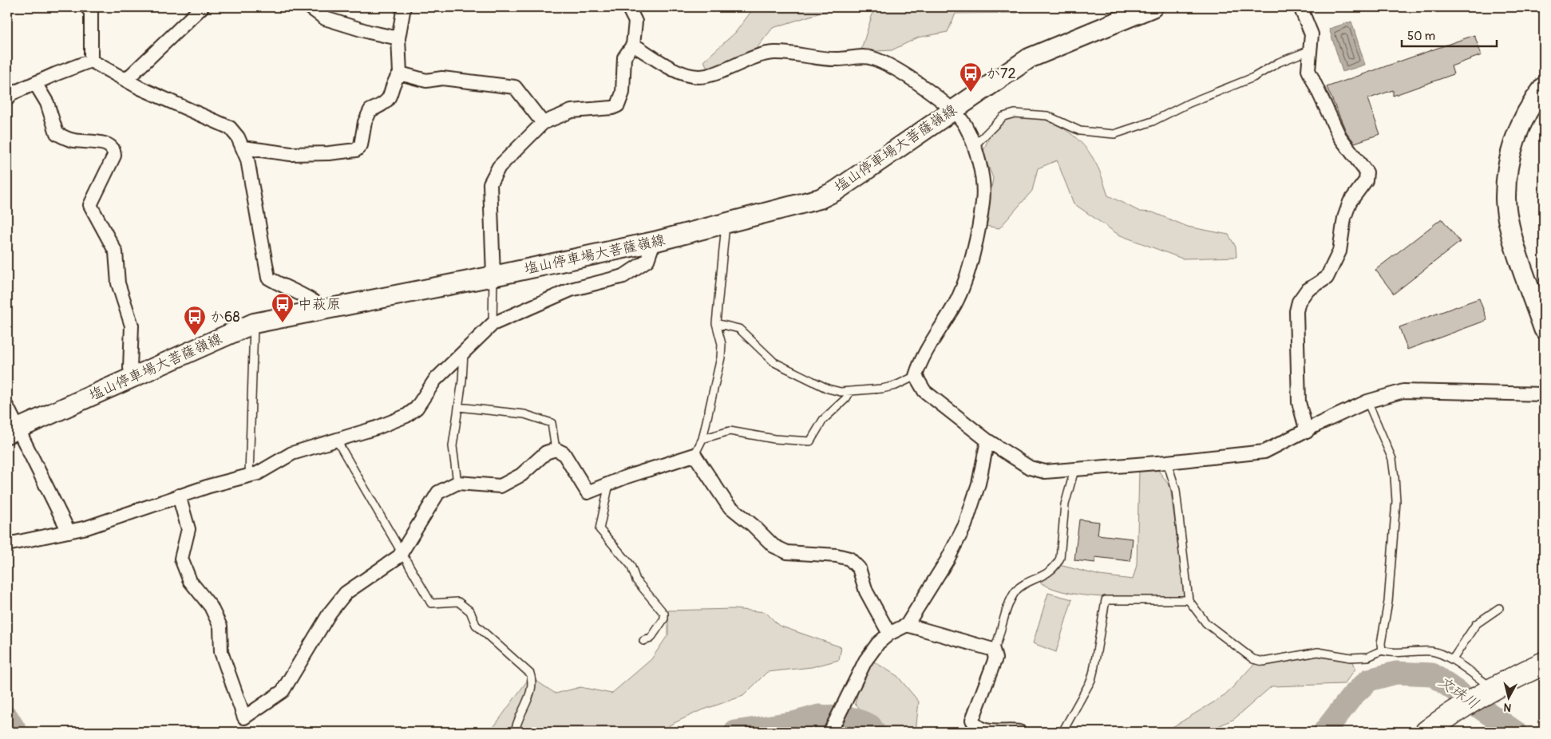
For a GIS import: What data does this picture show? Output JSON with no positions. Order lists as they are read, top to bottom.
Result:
{
  "streets": {
    "main road": ["塩山停車場大菩薩嶺線"]
  },
  "water": ["文珠川"],
  "places": {
    "bus stop": ["か72", "中萩原", "か68"]
  },
  "scale_bar": "50 m",
  "north": "bottom"
}
